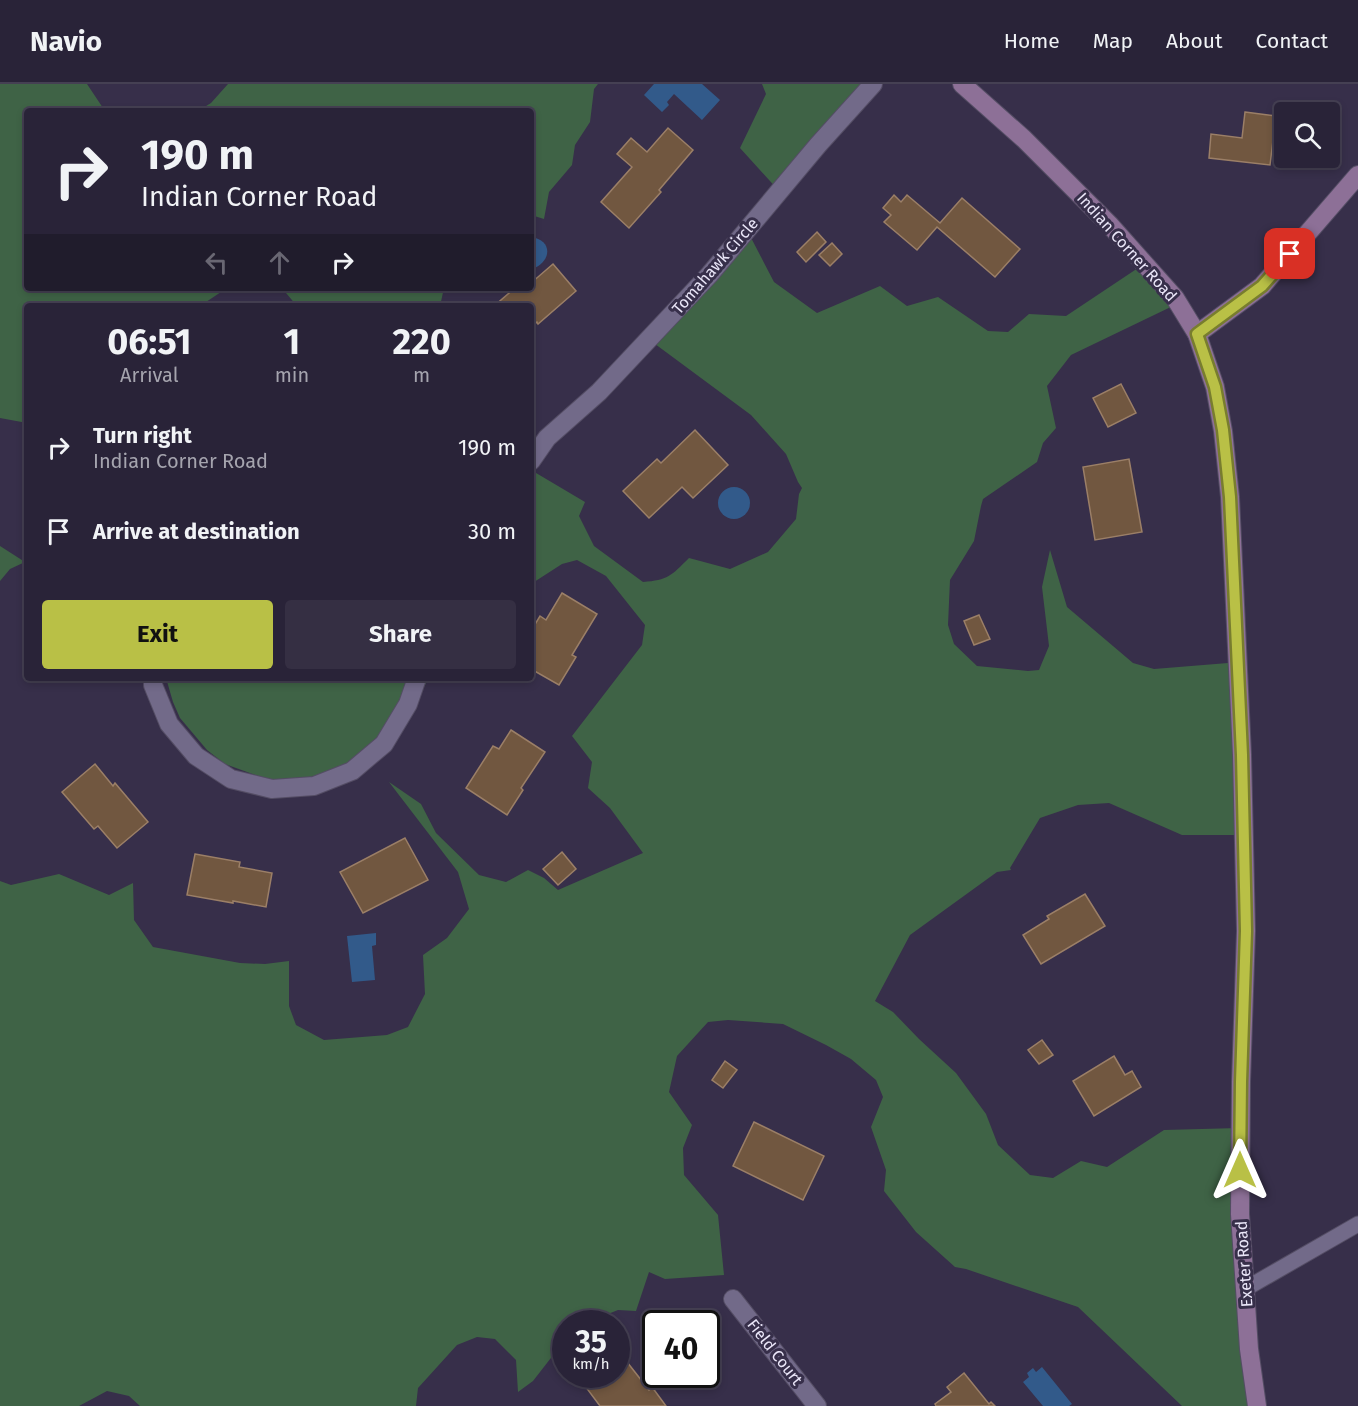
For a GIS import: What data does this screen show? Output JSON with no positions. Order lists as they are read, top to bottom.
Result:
{
  "streets": {
    "street": [
      "Indian Corner Road",
      "Tomahawk Circle",
      "Exeter Road",
      "Field Court"
    ]
  },
  "crossings": [
    ["Indian Corner Road", "Exeter Road"]
  ],
  "page": {
    "header": "Navio",
    "nav": [
      "Home",
      "Map",
      "About",
      "Contact"
    ],
    "turn": ["190 m", "Indian Corner Road"],
    "eta": [
      "06:51",
      "Arrival",
      "1",
      "min",
      "220",
      "m"
    ],
    "list": [
      {
        "name": "Turn right",
        "note": "Indian Corner Road",
        "value": "190 m"
      },
      {
        "name": "Arrive at destination",
        "value": "30 m"
      }
    ],
    "buttons": ["Exit", "Share"],
    "speed": "35 km/h",
    "limit": "40"
  }
}
